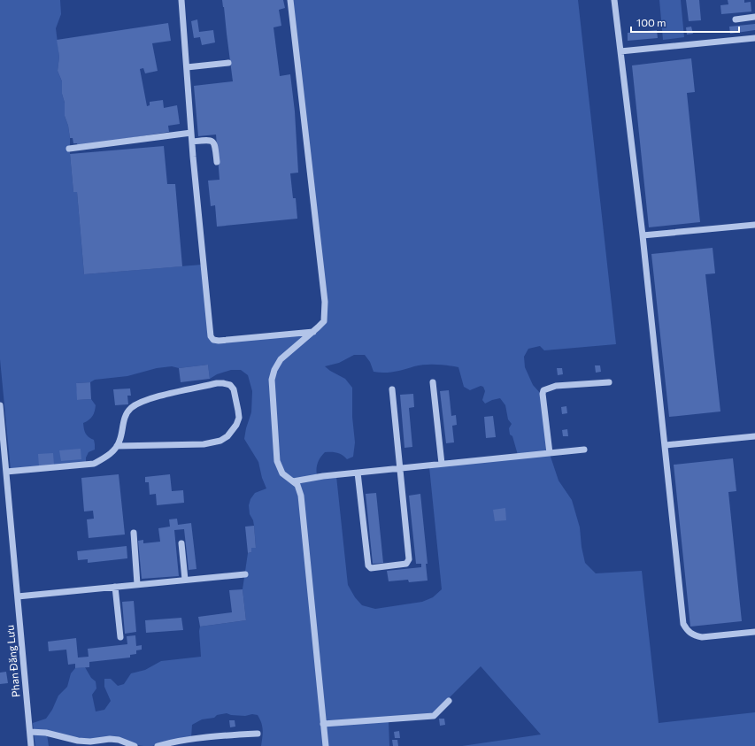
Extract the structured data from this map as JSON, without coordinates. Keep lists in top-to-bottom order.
{
  "streets": {
    "street": ["Phan Đăng Lưu"]
  },
  "scale_bar": "100 m"
}
